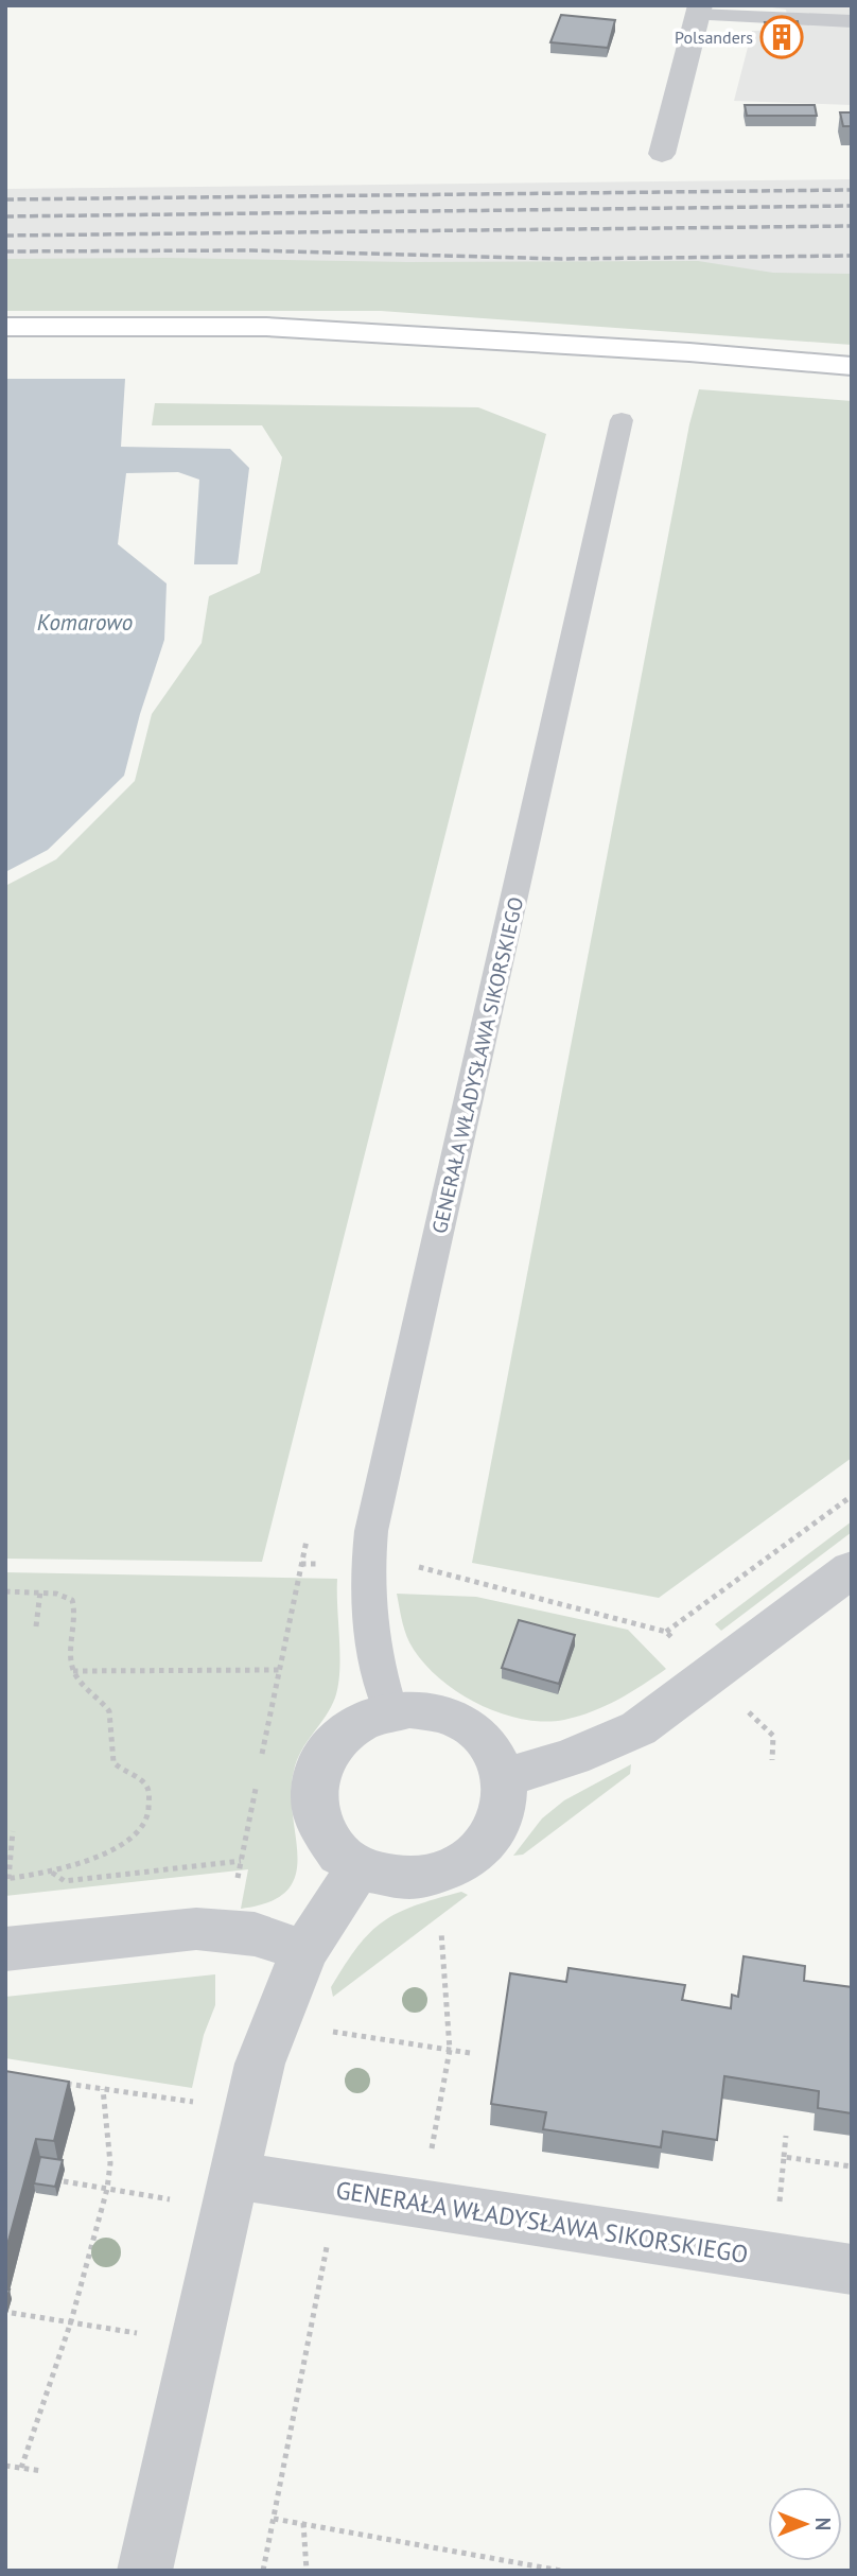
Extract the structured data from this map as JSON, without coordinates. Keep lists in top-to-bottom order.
{
  "streets": {
    "street": ["GENERAŁA WŁADYSŁAWA SIKORSKIEGO"]
  },
  "water": ["Komarowo"],
  "places": {
    "building": ["Polsanders"]
  },
  "north": "right"
}
